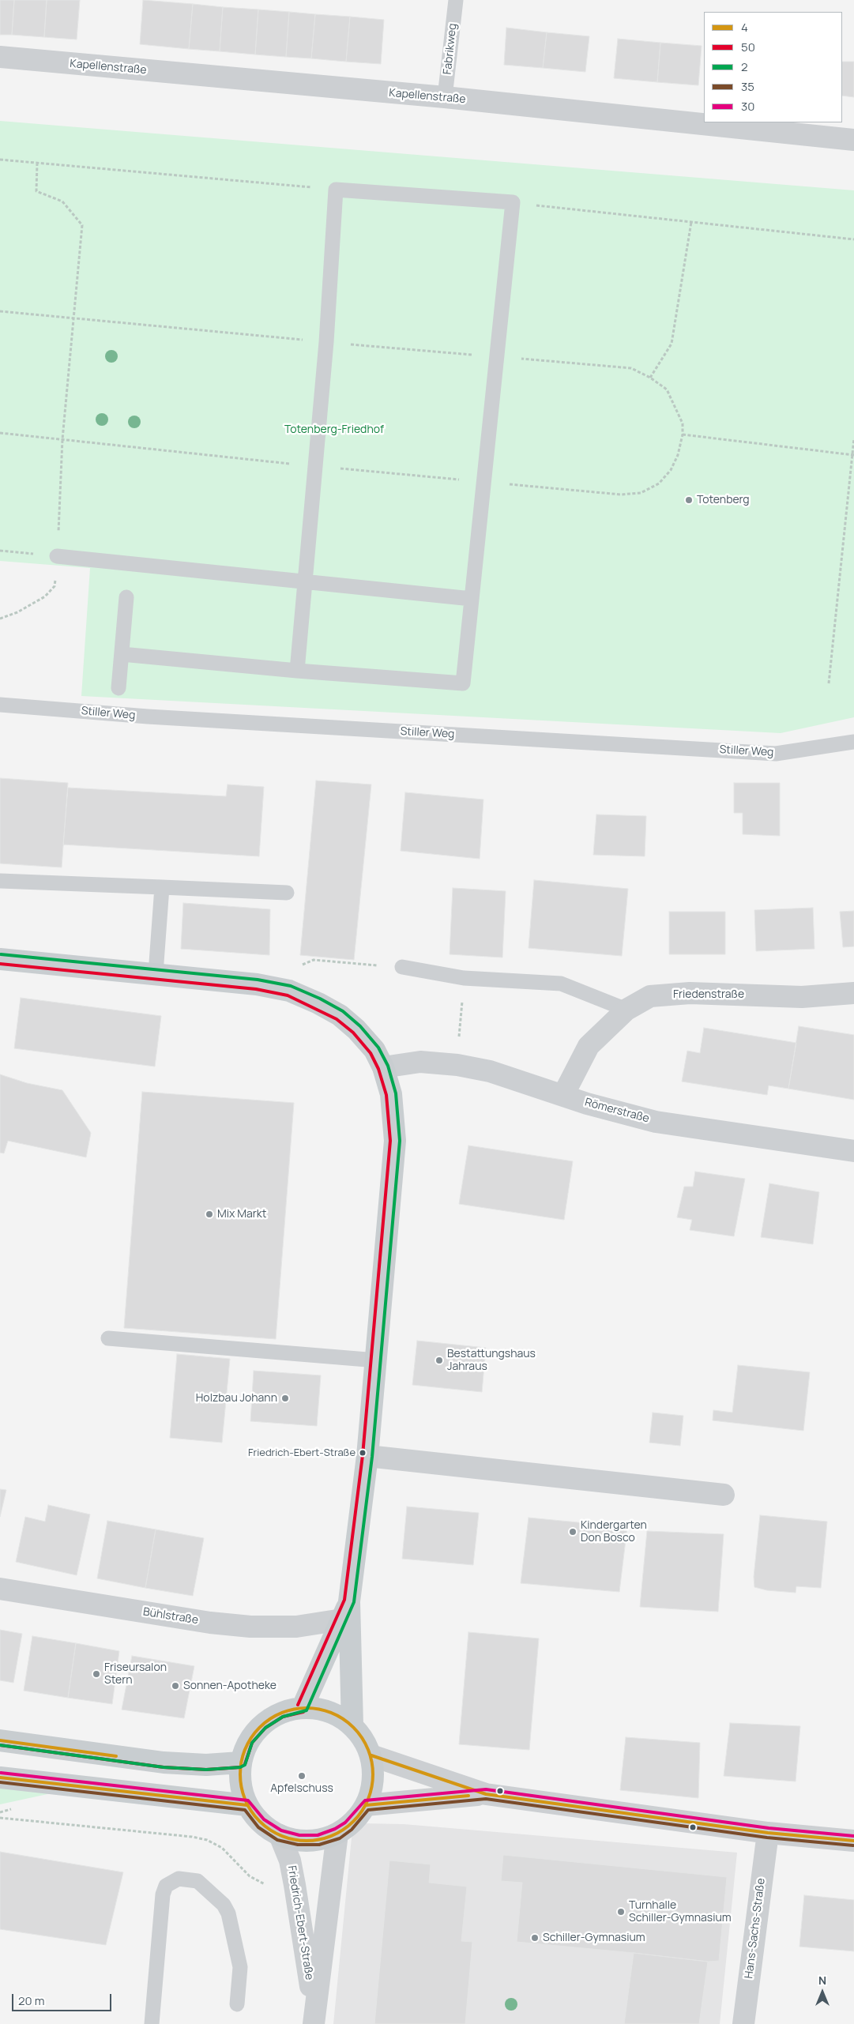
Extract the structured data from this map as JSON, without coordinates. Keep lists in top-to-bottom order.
{
  "streets": {
    "street": [
      "Kapellenstraße",
      "Friedenstraße",
      "Römerstraße",
      "Bühlstraße",
      "Friedrich-Ebert-Straße",
      "Hans-Sachs-Straße"
    ],
    "lane": ["Fabrikweg", "Stiller Weg"]
  },
  "crossings": [
    ["Fabrikweg", "Kapellenstraße"],
    ["Friedenstraße", "Römerstraße"]
  ],
  "parks": ["Totenberg-Friedhof"],
  "places": [
    "Totenberg",
    "Mix Markt",
    "Bestattungshaus Jahraus",
    "Holzbau Johann",
    "Friedrich-Ebert-Straße",
    "Kindergarten Don Bosco",
    "Friseursalon Stern",
    "Sonnen-Apotheke",
    "Apfelschuss",
    "Turnhalle Schiller-Gymnasium",
    "Schiller-Gymnasium"
  ],
  "lines": [
    "transit line 2",
    "transit line 50",
    "transit line 4",
    "transit line 30",
    "transit line 35"
  ],
  "legend": [
    "4",
    "50",
    "2",
    "35",
    "30"
  ],
  "scale_bar": "20 m",
  "north": "top"
}
